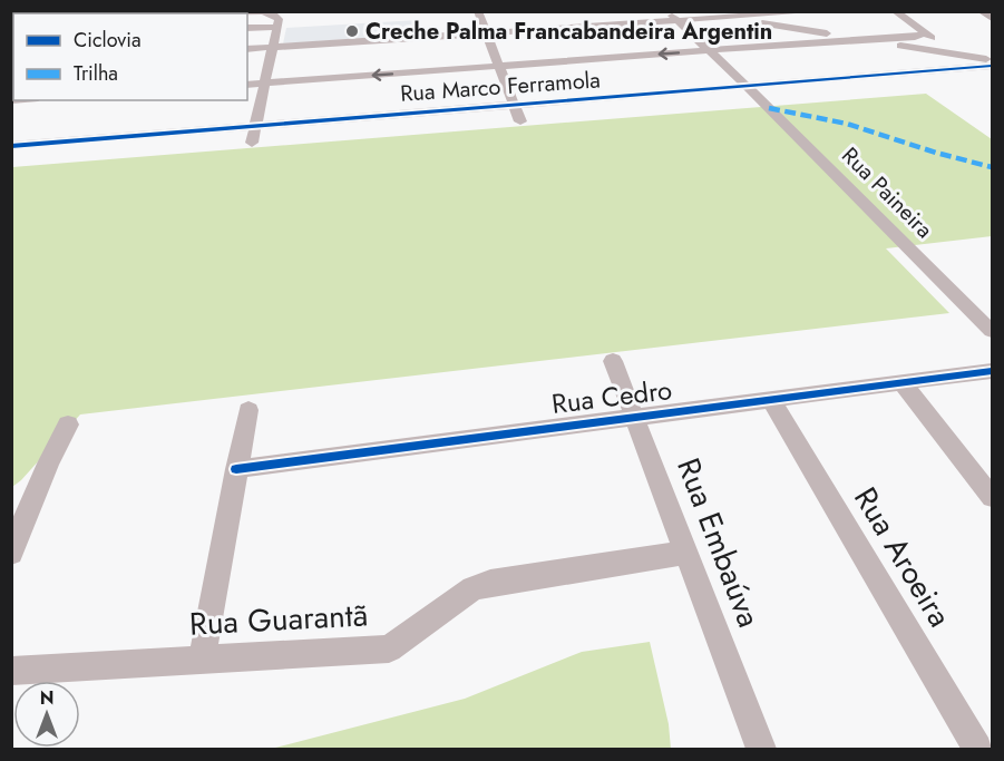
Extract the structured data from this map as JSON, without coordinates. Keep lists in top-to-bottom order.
{
  "streets": {
    "street": [
      "Rua Marco Ferramola",
      "Rua Paineira",
      "Rua Cedro",
      "Rua Embaúva",
      "Rua Aroeira",
      "Rua Guarantã"
    ]
  },
  "crossings": [
    ["Rua Marco Ferramola", "Rua Paineira"],
    ["Rua Cedro", "Rua Embaúva"],
    ["Rua Cedro", "Rua Aroeira"],
    ["Rua Embaúva", "Rua Guarantã"]
  ],
  "places": ["Creche Palma Francabandeira Argentin"],
  "legend": ["Ciclovia", "Trilha"],
  "north": "top"
}
